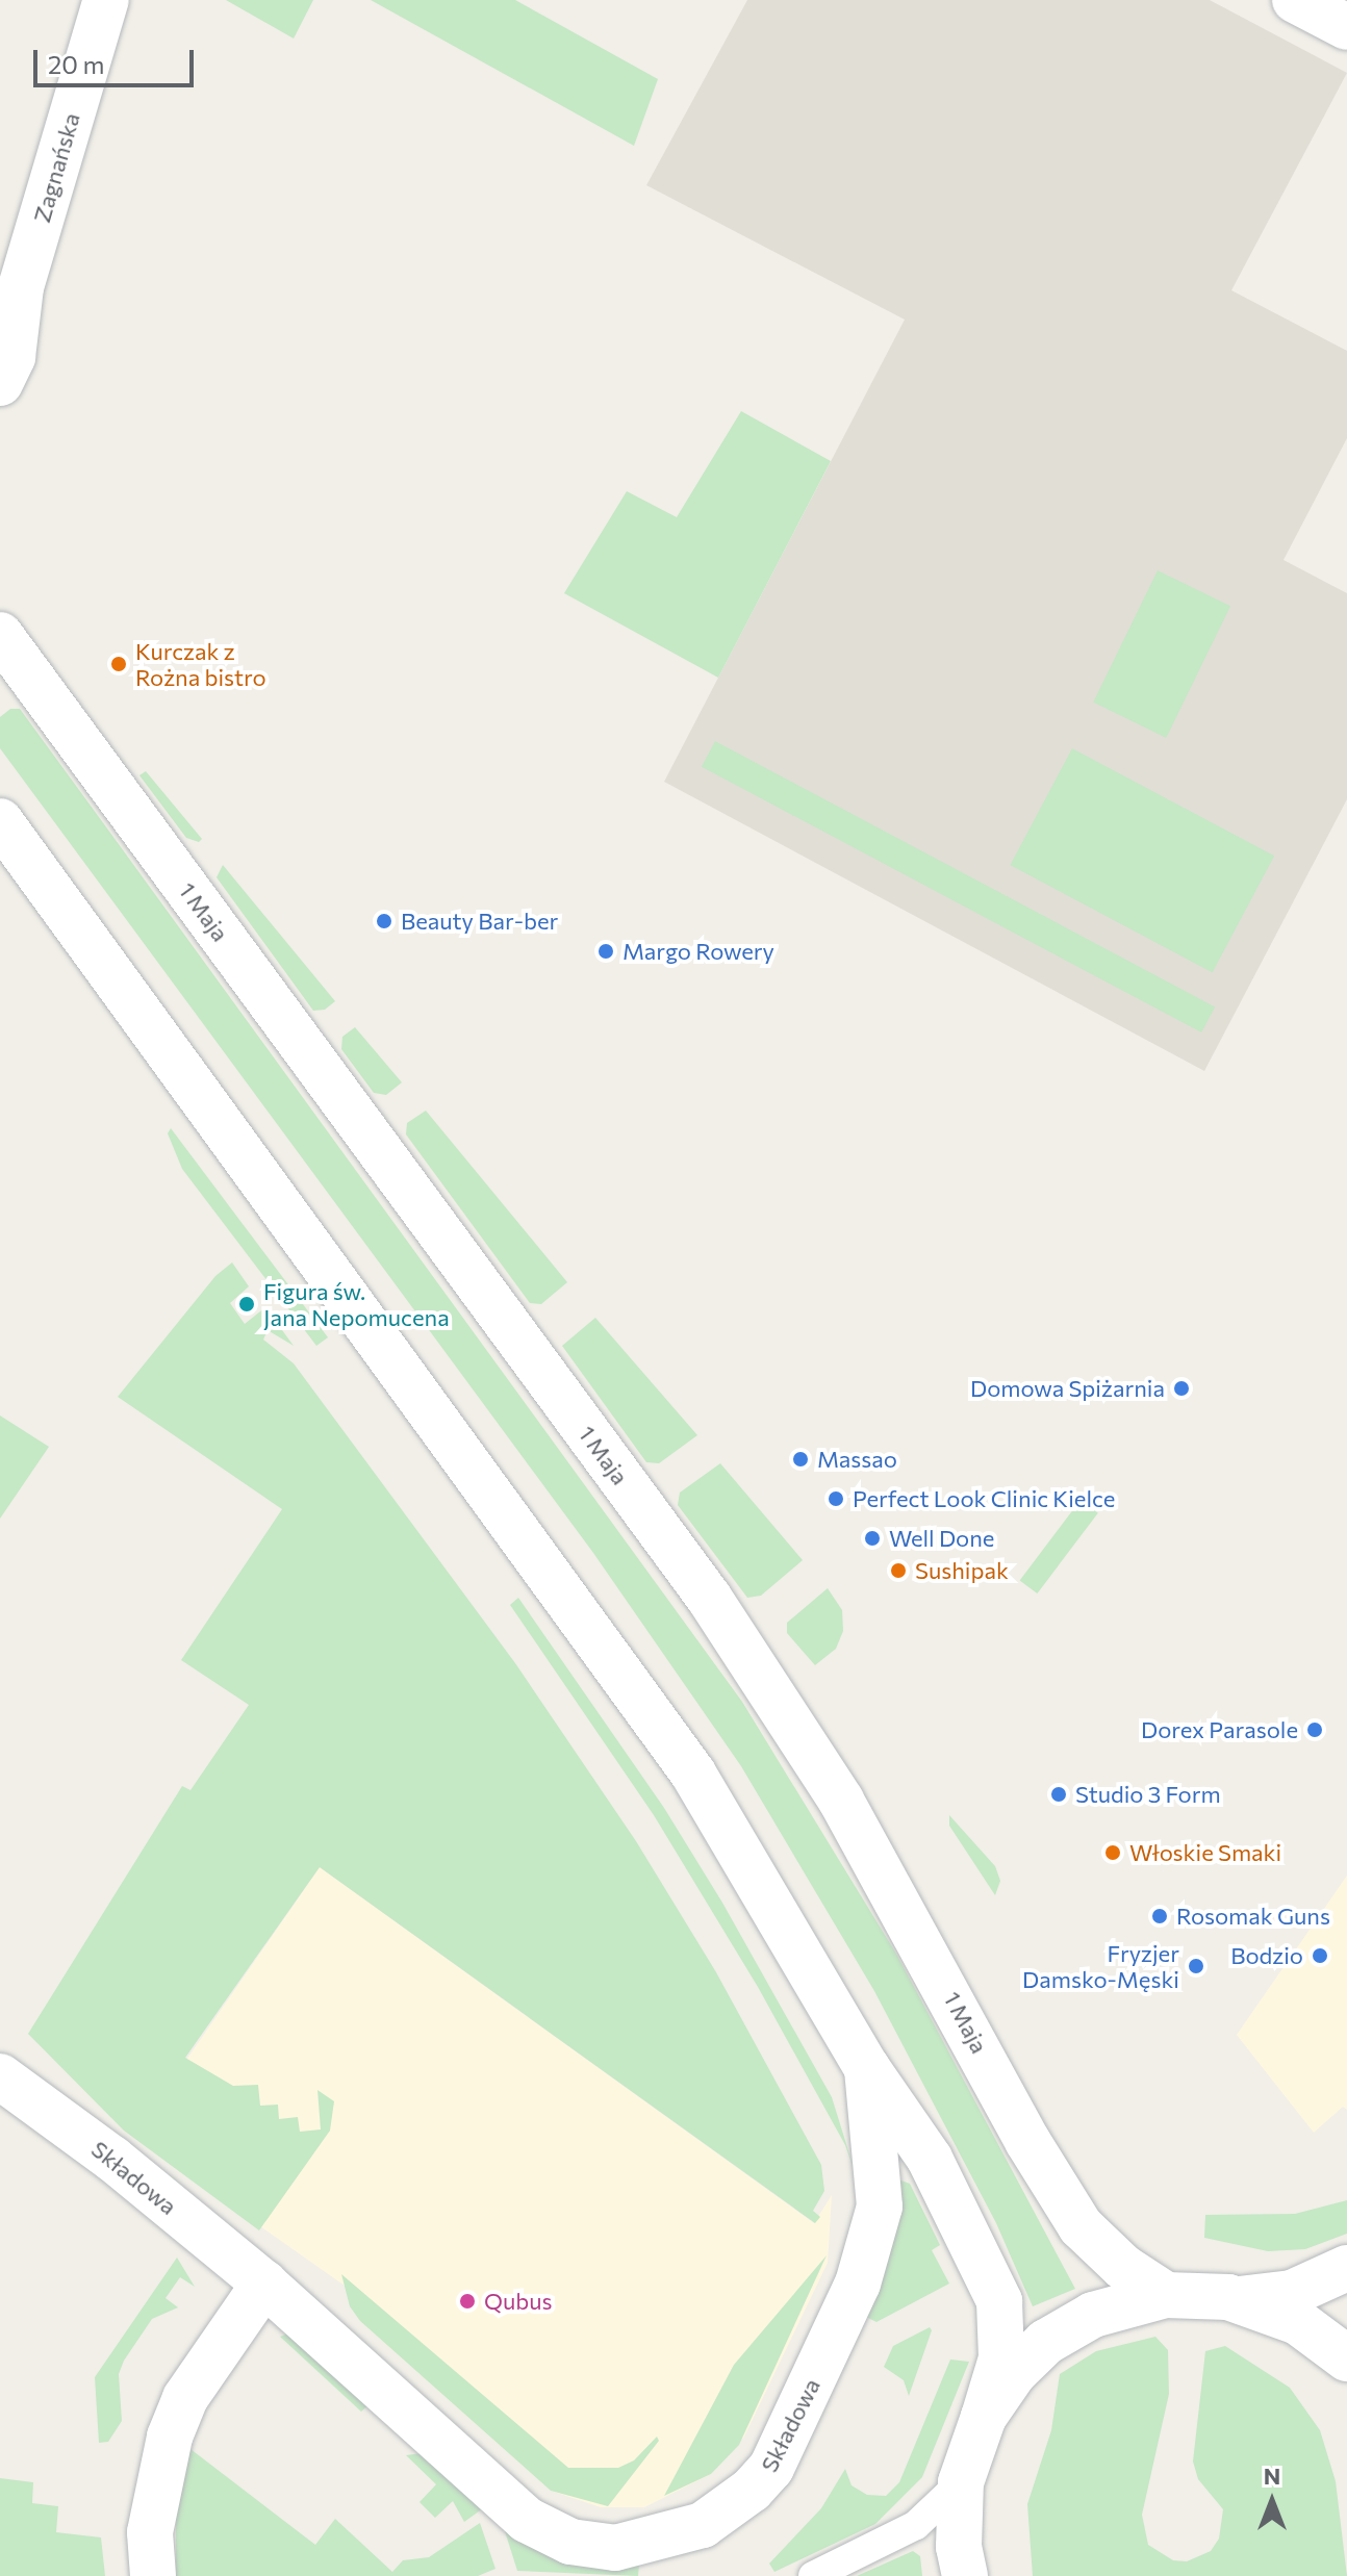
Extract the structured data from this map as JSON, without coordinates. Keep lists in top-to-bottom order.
{
  "streets": {
    "main road": ["Zagnańska", "1 Maja", "Składowa"]
  },
  "places": [
    "Kurczak z Rożna bistro",
    "Beauty Bar-ber",
    "Margo Rowery",
    "Figura św. Jana Nepomucena",
    "Domowa Spiżarnia",
    "Massao",
    "Perfect Look Clinic Kielce",
    "Well Done",
    "Sushipak",
    "Dorex Parasole",
    "Studio 3 Form",
    "Włoskie Smaki",
    "Rosomak Guns",
    "Bodzio",
    "Fryzjer Damsko-Męski",
    "Qubus"
  ],
  "scale_bar": "20 m",
  "north": "top"
}
